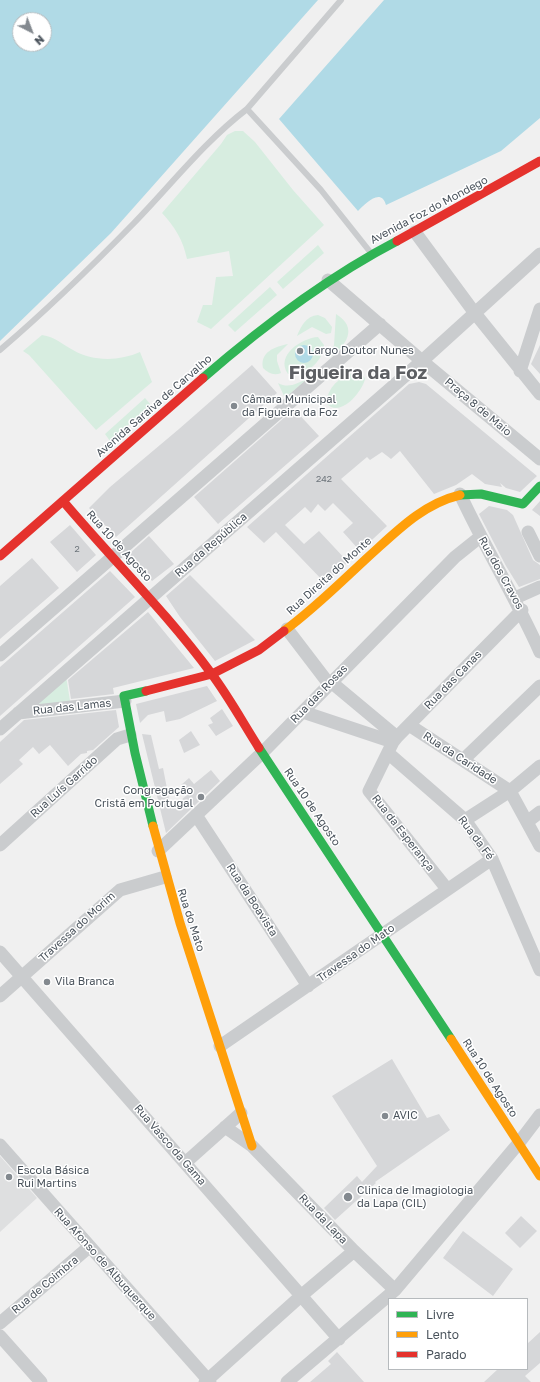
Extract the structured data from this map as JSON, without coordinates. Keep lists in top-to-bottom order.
{
  "streets": {
    "street": [
      "Avenida Foz do Mondego",
      "Avenida Saraiva de Carvalho",
      "Praça 8 de Maio",
      "Rua da República",
      "Rua 10 de Agosto",
      "Rua dos Cravos",
      "Rua Direita do Monte",
      "Rua das Canas",
      "Rua das Rosas",
      "Rua das Lamas",
      "Rua da Caridade",
      "Rua Luís Garrido",
      "Rua da Esperança",
      "Rua da Fé",
      "Rua da Boavista",
      "Rua do Mato",
      "Travessa do Morim",
      "Travessa do Mato",
      "Rua Vasco da Gama",
      "Rua da Lapa",
      "Rua Afonso de Albuquerque",
      "Rua de Coimbra"
    ]
  },
  "crossings": [
    ["Avenida Foz do Mondego", "Avenida Saraiva de Carvalho"],
    ["Avenida Foz do Mondego", "Praça 8 de Maio"],
    ["Avenida Saraiva de Carvalho", "Praça 8 de Maio"],
    ["Avenida Saraiva de Carvalho", "Rua 10 de Agosto"],
    ["Praça 8 de Maio", "Rua da República"],
    ["Rua da República", "Rua 10 de Agosto"],
    ["Rua da República", "Rua das Lamas"],
    ["Rua 10 de Agosto", "Rua Direita do Monte"],
    ["Rua 10 de Agosto", "Rua das Rosas"],
    ["Rua 10 de Agosto", "Rua das Lamas"],
    ["Rua 10 de Agosto", "Travessa do Mato"],
    ["Rua dos Cravos", "Rua Direita do Monte"],
    ["Rua dos Cravos", "Rua das Canas"],
    ["Rua dos Cravos", "Rua das Rosas"],
    ["Rua Direita do Monte", "Rua das Lamas"],
    ["Rua Direita do Monte", "Rua da Fé"],
    ["Rua das Canas", "Rua da Caridade"],
    ["Rua das Canas", "Rua da Esperança"],
    ["Rua das Canas", "Rua da Fé"],
    ["Rua das Rosas", "Rua da Fé"],
    ["Rua das Rosas", "Rua da Boavista"],
    ["Rua das Rosas", "Rua do Mato"],
    ["Rua das Lamas", "Rua do Mato"],
    ["Rua Luís Garrido", "Rua do Mato"],
    ["Rua da Esperança", "Rua da Fé"],
    ["Rua da Esperança", "Travessa do Mato"],
    ["Rua da Fé", "Travessa do Mato"],
    ["Rua da Boavista", "Travessa do Mato"],
    ["Rua do Mato", "Travessa do Morim"],
    ["Rua do Mato", "Travessa do Mato"],
    ["Rua do Mato", "Rua da Lapa"],
    ["Travessa do Morim", "Rua Vasco da Gama"],
    ["Rua Afonso de Albuquerque", "Rua de Coimbra"]
  ],
  "districts": ["Figueira da Foz"],
  "places": [
    "Largo Doutor Nunes",
    "Câmara Municipal da Figueira da Foz",
    "Congregação Cristã em Portugal",
    "Vila Branca",
    "AVIC",
    "Escola Básica Rui Martins",
    "Clinica de Imagiologia da Lapa (CIL)"
  ],
  "house_numbers": ["242", "2"],
  "legend": ["Livre", "Lento", "Parado"],
  "north": "bottom right"
}
